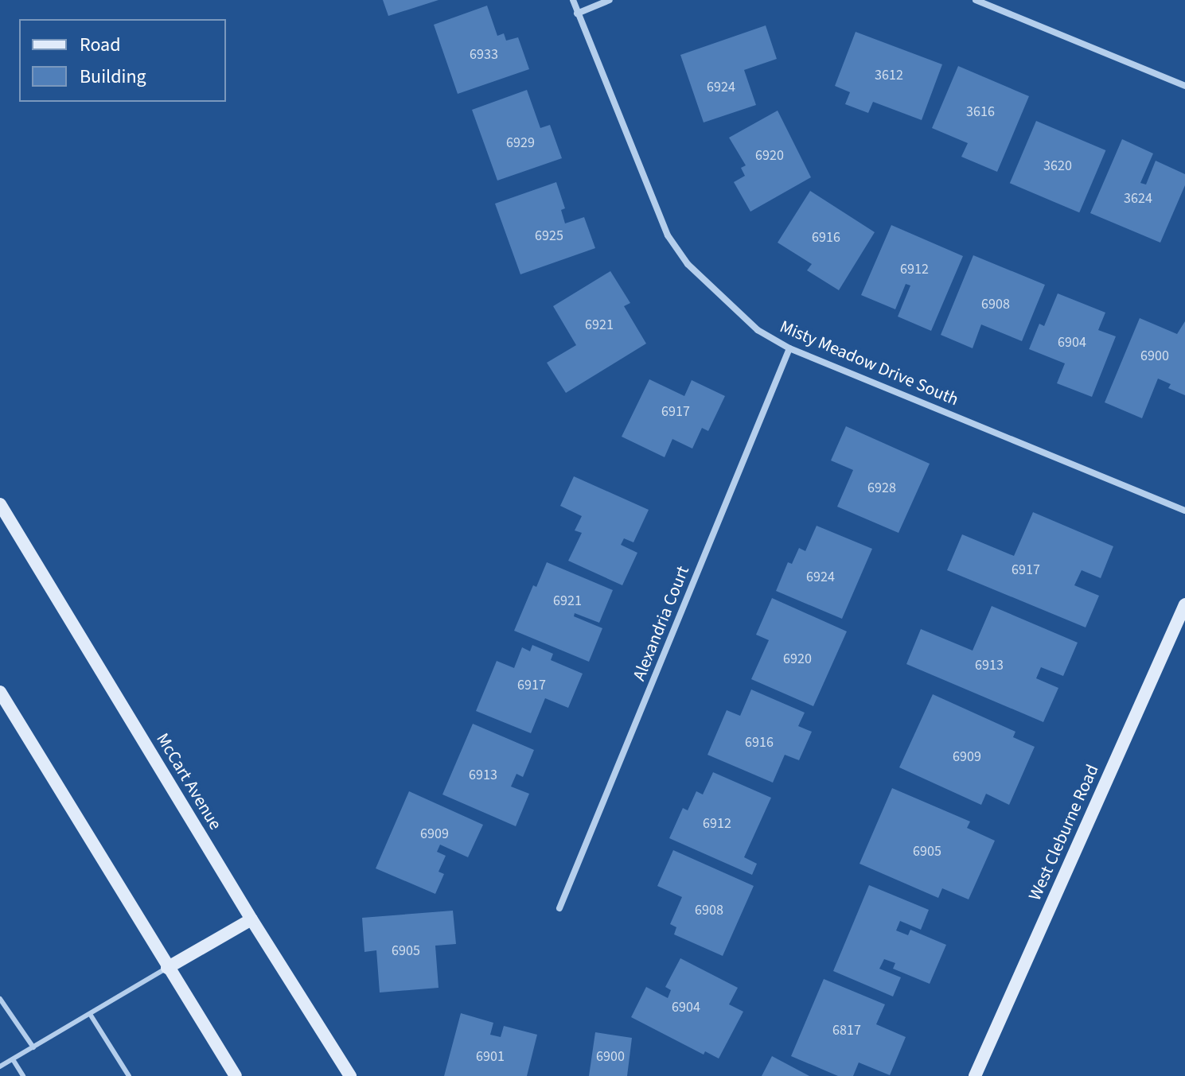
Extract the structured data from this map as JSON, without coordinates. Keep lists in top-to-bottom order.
{
  "streets": {
    "main road": ["McCart Avenue", "West Cleburne Road"],
    "street": ["Misty Meadow Drive South", "Alexandria Court"]
  },
  "crossings": [
    ["Misty Meadow Drive South", "Alexandria Court"]
  ],
  "house_numbers": [
    "6933",
    "3612",
    "6924",
    "3616",
    "6929",
    "6920",
    "3620",
    "3624",
    "6925",
    "6916",
    "6912",
    "6908",
    "6921",
    "6904",
    "6900",
    "6917",
    "6928",
    "6917",
    "6924",
    "6921",
    "6920",
    "6913",
    "6917",
    "6916",
    "6909",
    "6913",
    "6912",
    "6909",
    "6905",
    "6908",
    "6905",
    "6904",
    "6817",
    "6901",
    "6900"
  ],
  "legend": ["Road", "Building"]
}
